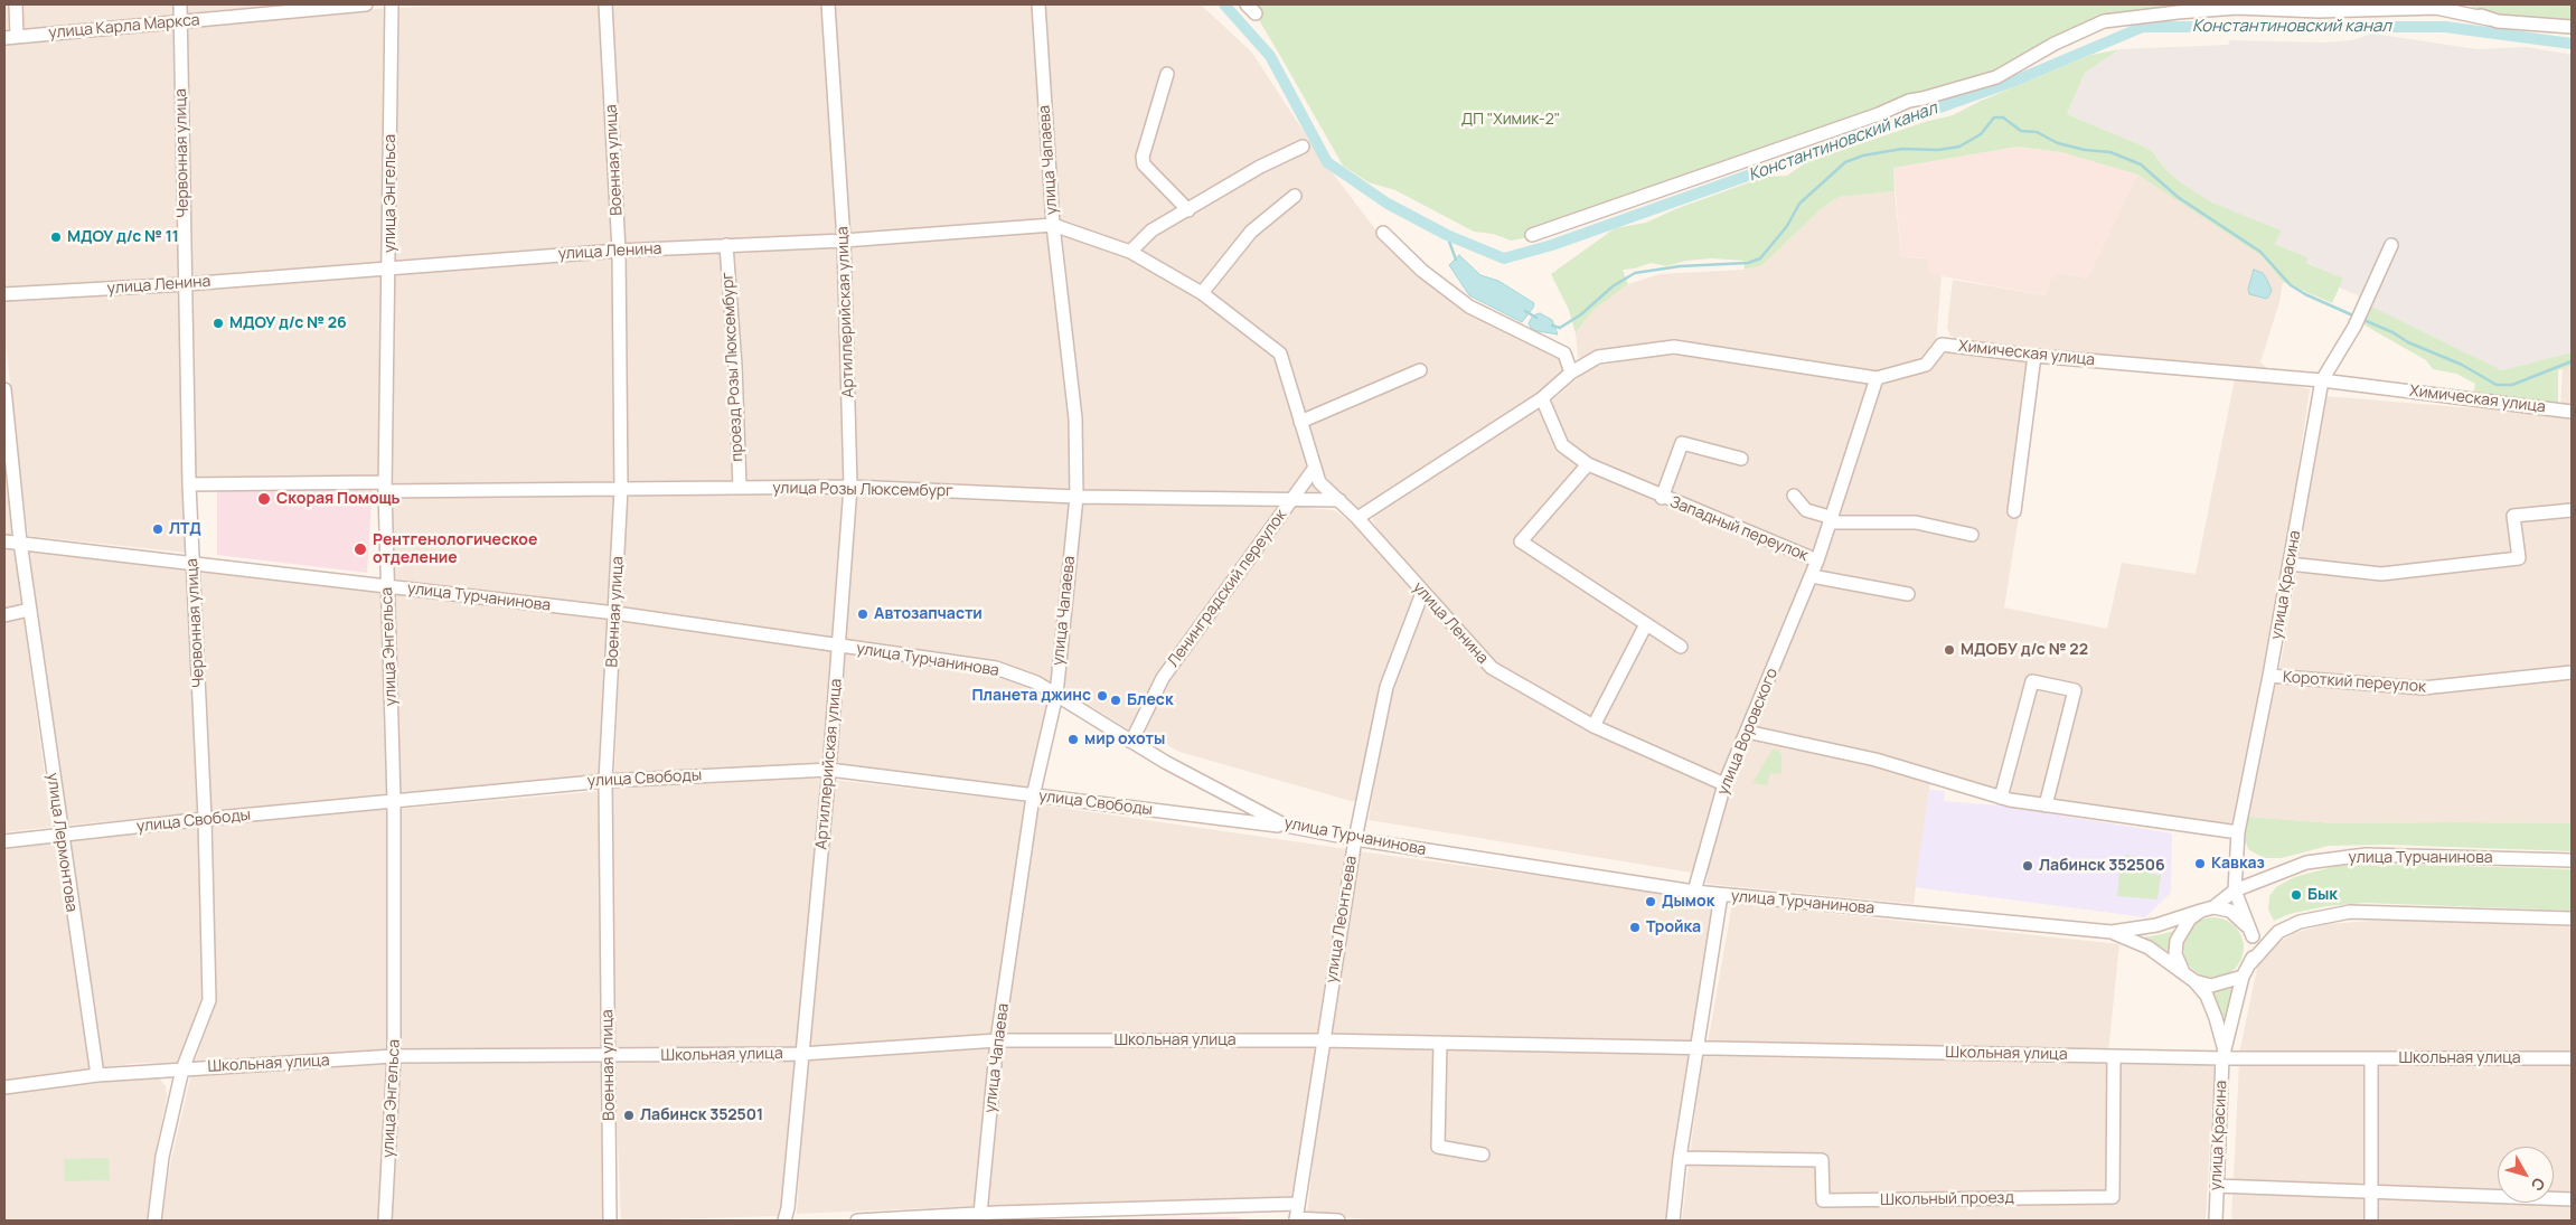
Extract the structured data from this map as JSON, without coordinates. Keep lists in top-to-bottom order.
{
  "streets": {
    "street": [
      "улица Карла Маркса",
      "Червонная улица",
      "Военная улица",
      "улица Чапаева",
      "улица Энгельса",
      "улица Ленина",
      "Артиллерийская улица",
      "Химическая улица",
      "проезд Розы Люксембург",
      "улица Розы Люксембург",
      "Западный переулок",
      "улица Красина",
      "Ленинградский переулок",
      "улица Турчанинова",
      "Короткий переулок",
      "улица Воровского",
      "улица Свободы",
      "улица Лермонтова",
      "улица Леонтьева",
      "Школьная улица",
      "Школьный проезд"
    ]
  },
  "crossings": [
    ["улица Карла Маркса", "Червонная улица"],
    ["Червонная улица", "улица Ленина"],
    ["Червонная улица", "улица Розы Люксембург"],
    ["Червонная улица", "улица Турчанинова"],
    ["Червонная улица", "улица Свободы"],
    ["Червонная улица", "Школьная улица"],
    ["Военная улица", "улица Ленина"],
    ["Военная улица", "улица Розы Люксембург"],
    ["Военная улица", "улица Турчанинова"],
    ["Военная улица", "улица Свободы"],
    ["Военная улица", "Школьная улица"],
    ["улица Чапаева", "улица Ленина"],
    ["улица Чапаева", "улица Розы Люксембург"],
    ["улица Чапаева", "улица Турчанинова"],
    ["улица Чапаева", "улица Свободы"],
    ["улица Чапаева", "Школьная улица"],
    ["улица Энгельса", "улица Ленина"],
    ["улица Энгельса", "улица Розы Люксембург"],
    ["улица Энгельса", "улица Турчанинова"],
    ["улица Энгельса", "улица Свободы"],
    ["улица Энгельса", "Школьная улица"],
    ["улица Ленина", "Артиллерийская улица"],
    ["улица Ленина", "проезд Розы Люксембург"],
    ["улица Ленина", "улица Розы Люксембург"],
    ["улица Ленина", "Ленинградский переулок"],
    ["улица Ленина", "улица Воровского"],
    ["улица Ленина", "улица Леонтьева"],
    ["Артиллерийская улица", "улица Розы Люксембург"],
    ["Артиллерийская улица", "улица Турчанинова"],
    ["Артиллерийская улица", "улица Свободы"],
    ["Артиллерийская улица", "Школьная улица"],
    ["Химическая улица", "улица Красина"],
    ["Химическая улица", "улица Воровского"],
    ["проезд Розы Люксембург", "улица Розы Люксембург"],
    ["улица Розы Люксембург", "Ленинградский переулок"],
    ["Западный переулок", "улица Воровского"],
    ["улица Красина", "улица Турчанинова"],
    ["улица Красина", "Короткий переулок"],
    ["улица Красина", "Школьная улица"],
    ["Ленинградский переулок", "улица Турчанинова"],
    ["улица Турчанинова", "улица Воровского"],
    ["улица Турчанинова", "улица Свободы"],
    ["улица Турчанинова", "улица Лермонтова"],
    ["улица Турчанинова", "улица Леонтьева"],
    ["улица Свободы", "улица Лермонтова"],
    ["улица Лермонтова", "Школьная улица"],
    ["улица Леонтьева", "Школьная улица"],
    ["Школьная улица", "Школьный проезд"]
  ],
  "water": ["Константиновский канал"],
  "parks": ["ДП \"Химик-2\""],
  "places": [
    "МДОУ д/с № 11",
    "МДОУ д/с № 26",
    "Скорая Помощь",
    "ЛТД",
    "Рентгенологическое отделение",
    "Автозапчасти",
    "МДОБУ д/с № 22",
    "Планета джинс",
    "Блеск",
    "мир охоты",
    "Кавказ",
    "Лабинск 352506",
    "Бык",
    "Дымок",
    "Тройка",
    "Лабинск 352501"
  ],
  "north": "bottom right"
}
